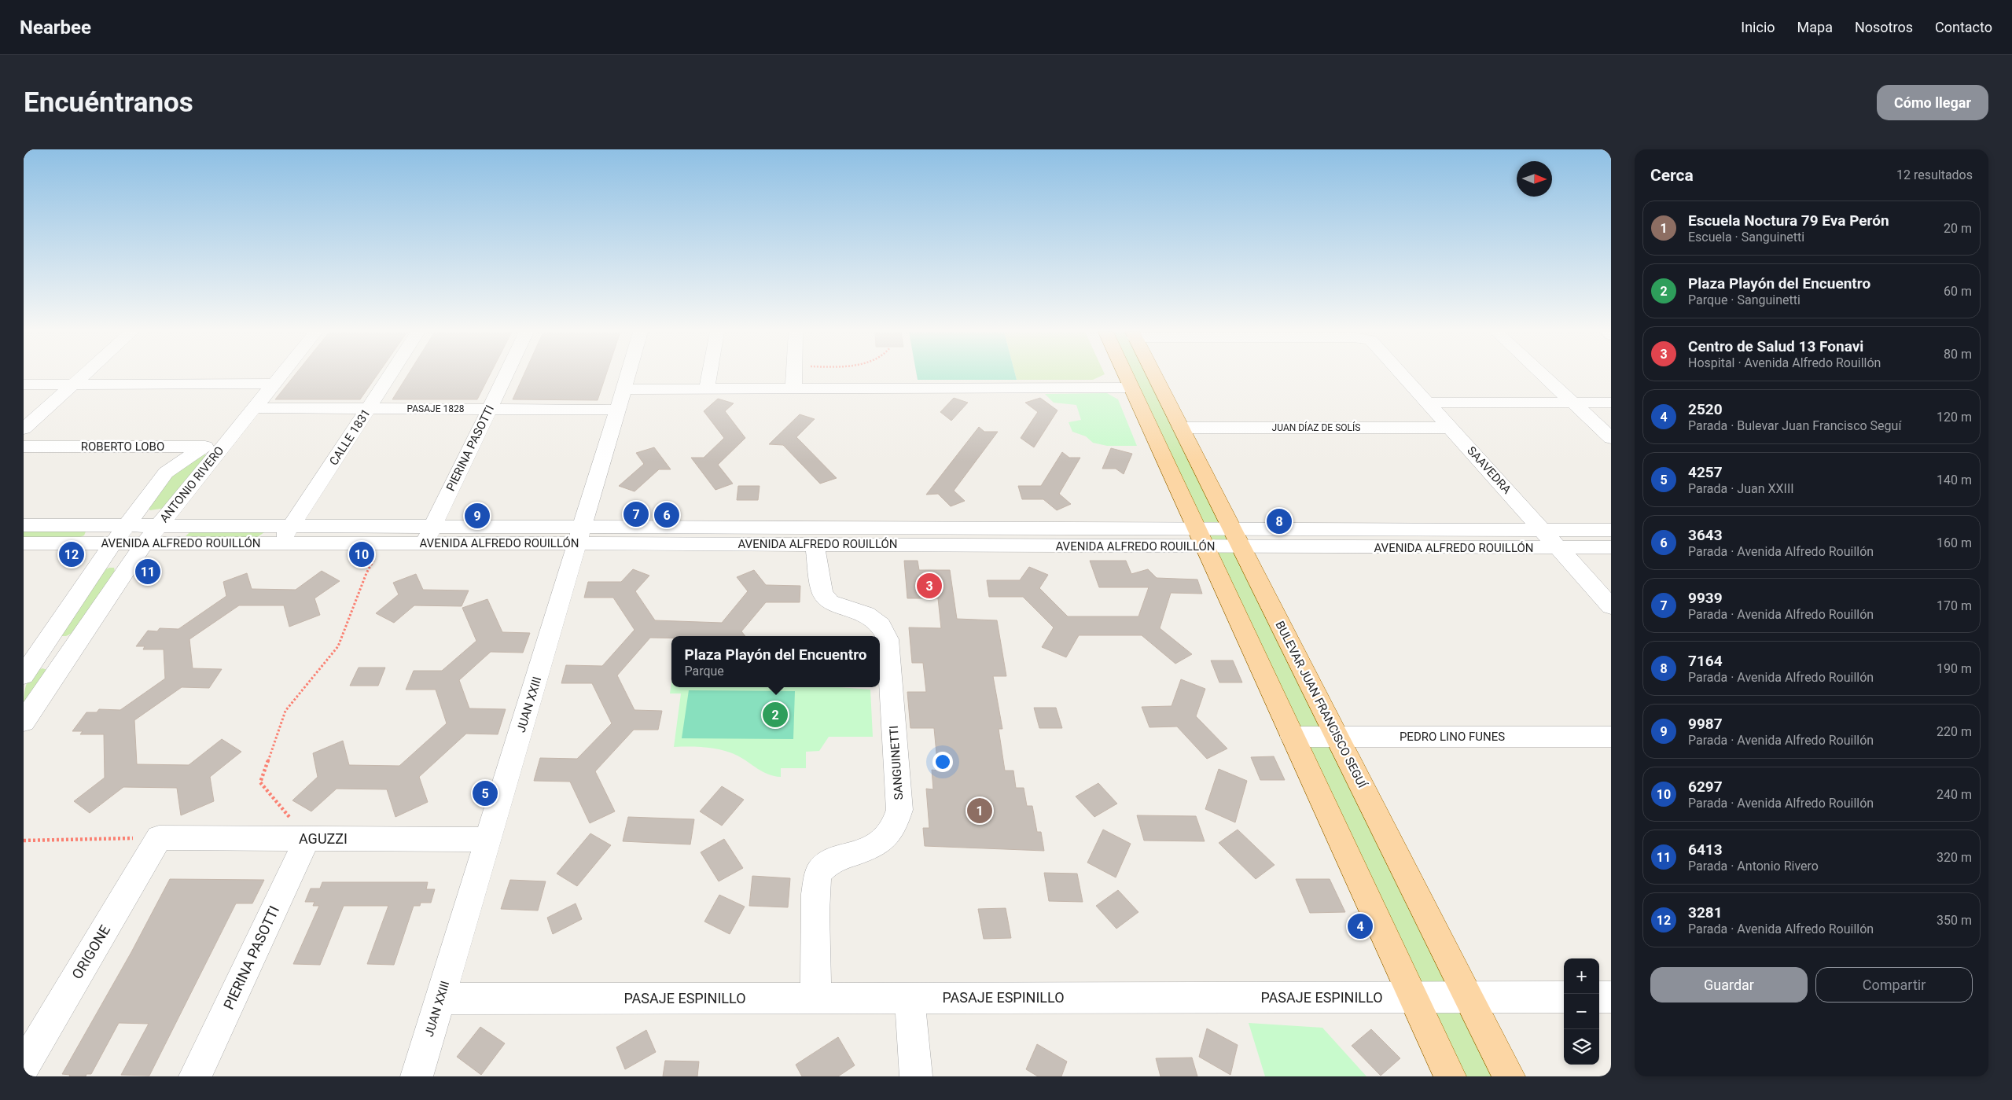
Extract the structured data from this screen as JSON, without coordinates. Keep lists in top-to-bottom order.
{
  "streets": {
    "main road": ["BULEVAR JUAN FRANCISCO SEGUÍ"],
    "street": [
      "PASAJE 1828",
      "JUAN DÍAZ DE SOLÍS",
      "CALLE 1831",
      "ROBERTO LOBO",
      "PIERINA PASOTTI",
      "SAAVEDRA",
      "ANTONIO RIVERO",
      "AVENIDA ALFREDO ROUILLÓN",
      "JUAN XXIII",
      "PEDRO LINO FUNES",
      "SANGUINETTI",
      "AGUZZI",
      "ORIGONE",
      "PASAJE ESPINILLO"
    ]
  },
  "crossings": [
    ["PASAJE 1828", "CALLE 1831"],
    ["PASAJE 1828", "PIERINA PASOTTI"],
    ["PASAJE 1828", "ANTONIO RIVERO"],
    ["PASAJE 1828", "JUAN XXIII"],
    ["JUAN DÍAZ DE SOLÍS", "SAAVEDRA"],
    ["JUAN DÍAZ DE SOLÍS", "BULEVAR JUAN FRANCISCO SEGUÍ"],
    ["CALLE 1831", "AVENIDA ALFREDO ROUILLÓN"],
    ["ROBERTO LOBO", "ANTONIO RIVERO"],
    ["PIERINA PASOTTI", "AVENIDA ALFREDO ROUILLÓN"],
    ["PIERINA PASOTTI", "AGUZZI"],
    ["SAAVEDRA", "AVENIDA ALFREDO ROUILLÓN"],
    ["ANTONIO RIVERO", "AVENIDA ALFREDO ROUILLÓN"],
    ["AVENIDA ALFREDO ROUILLÓN", "JUAN XXIII"],
    ["AVENIDA ALFREDO ROUILLÓN", "BULEVAR JUAN FRANCISCO SEGUÍ"],
    ["AVENIDA ALFREDO ROUILLÓN", "SANGUINETTI"],
    ["JUAN XXIII", "AGUZZI"],
    ["JUAN XXIII", "PASAJE ESPINILLO"],
    ["BULEVAR JUAN FRANCISCO SEGUÍ", "PEDRO LINO FUNES"],
    ["BULEVAR JUAN FRANCISCO SEGUÍ", "PASAJE ESPINILLO"],
    ["SANGUINETTI", "PASAJE ESPINILLO"],
    ["AGUZZI", "ORIGONE"]
  ],
  "north": "right",
  "page": {
    "header": "Nearbee",
    "nav": [
      "Inicio",
      "Mapa",
      "Nosotros",
      "Contacto"
    ],
    "buttons": [
      "Cómo llegar",
      ["Guardar", "Compartir"]
    ],
    "title": "Encuéntranos",
    "heading": ["Cerca", "12 resultados"],
    "list": [
      {
        "mark": "1",
        "name": "Escuela Noctura 79 Eva Perón",
        "note": "Escuela · Sanguinetti",
        "value": "20 m"
      },
      {
        "mark": "2",
        "name": "Plaza Playón del Encuentro",
        "note": "Parque · Sanguinetti",
        "value": "60 m"
      },
      {
        "mark": "3",
        "name": "Centro de Salud 13 Fonavi",
        "note": "Hospital · Avenida Alfredo Rouillón",
        "value": "80 m"
      },
      {
        "mark": "4",
        "name": "2520",
        "note": "Parada · Bulevar Juan Francisco Seguí",
        "value": "120 m"
      },
      {
        "mark": "5",
        "name": "4257",
        "note": "Parada · Juan XXIII",
        "value": "140 m"
      },
      {
        "mark": "6",
        "name": "3643",
        "note": "Parada · Avenida Alfredo Rouillón",
        "value": "160 m"
      },
      {
        "mark": "7",
        "name": "9939",
        "note": "Parada · Avenida Alfredo Rouillón",
        "value": "170 m"
      },
      {
        "mark": "8",
        "name": "7164",
        "note": "Parada · Avenida Alfredo Rouillón",
        "value": "190 m"
      },
      {
        "mark": "9",
        "name": "9987",
        "note": "Parada · Avenida Alfredo Rouillón",
        "value": "220 m"
      },
      {
        "mark": "10",
        "name": "6297",
        "note": "Parada · Avenida Alfredo Rouillón",
        "value": "240 m"
      },
      {
        "mark": "11",
        "name": "6413",
        "note": "Parada · Antonio Rivero",
        "value": "320 m"
      },
      {
        "mark": "12",
        "name": "3281",
        "note": "Parada · Avenida Alfredo Rouillón",
        "value": "350 m"
      }
    ],
    "pins": [
      "7",
      "6",
      "9",
      "8",
      "10",
      "12",
      "11",
      "3",
      "2",
      "5",
      "1",
      "4"
    ],
    "popup": ["Plaza Playón del Encuentro", "Parque"],
    "map_buttons": ["+", "−"]
  }
}
